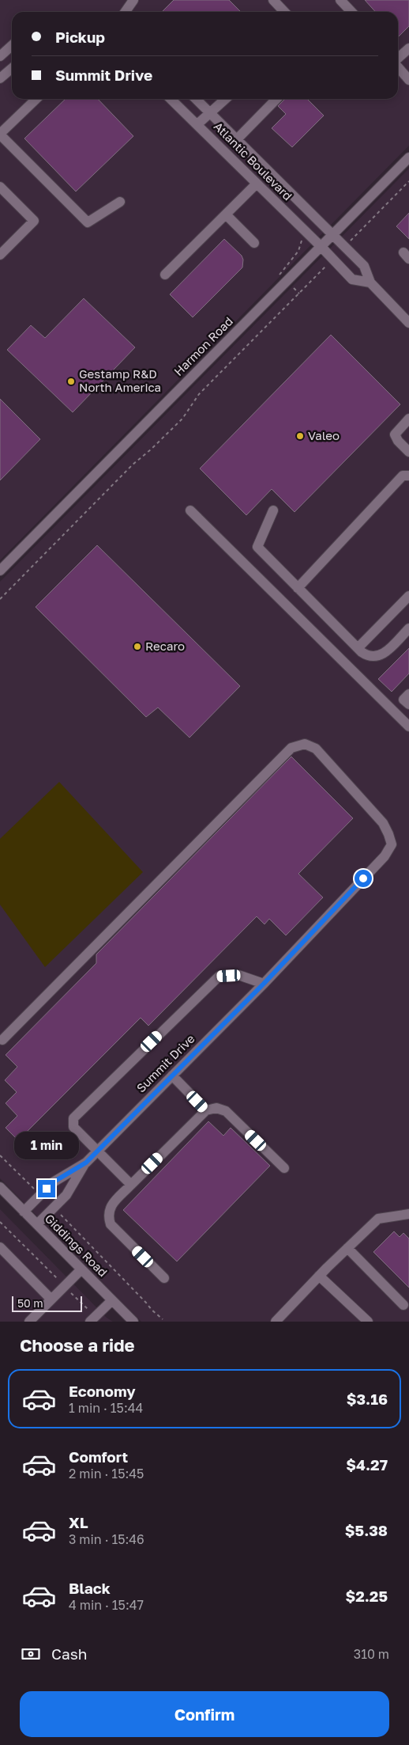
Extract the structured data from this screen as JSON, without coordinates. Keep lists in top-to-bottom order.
{
  "streets": {
    "street": [
      "Atlantic Boulevard",
      "Harmon Road",
      "Summit Drive",
      "Giddings Road"
    ]
  },
  "crossings": [
    ["Atlantic Boulevard", "Harmon Road"],
    ["Summit Drive", "Giddings Road"]
  ],
  "places": ["Gestamp R&D North America", "Valeo", "Recaro"],
  "scale_bar": "50 m",
  "page": {
    "banner": ["Pickup", "Summit Drive"],
    "bubble": "1 min",
    "scale": "50 m",
    "heading": "Choose a ride",
    "list": [
      {
        "name": "Economy",
        "note": "1 min · 15:44",
        "value": "$3.16"
      },
      {
        "name": "Comfort",
        "note": "2 min · 15:45",
        "value": "$4.27"
      },
      {
        "name": "XL",
        "note": "3 min · 15:46",
        "value": "$5.38"
      },
      {
        "name": "Black",
        "note": "4 min · 15:47",
        "value": "$2.25"
      }
    ],
    "pay": ["Cash", "310 m"],
    "buttons": "Confirm"
  }
}
